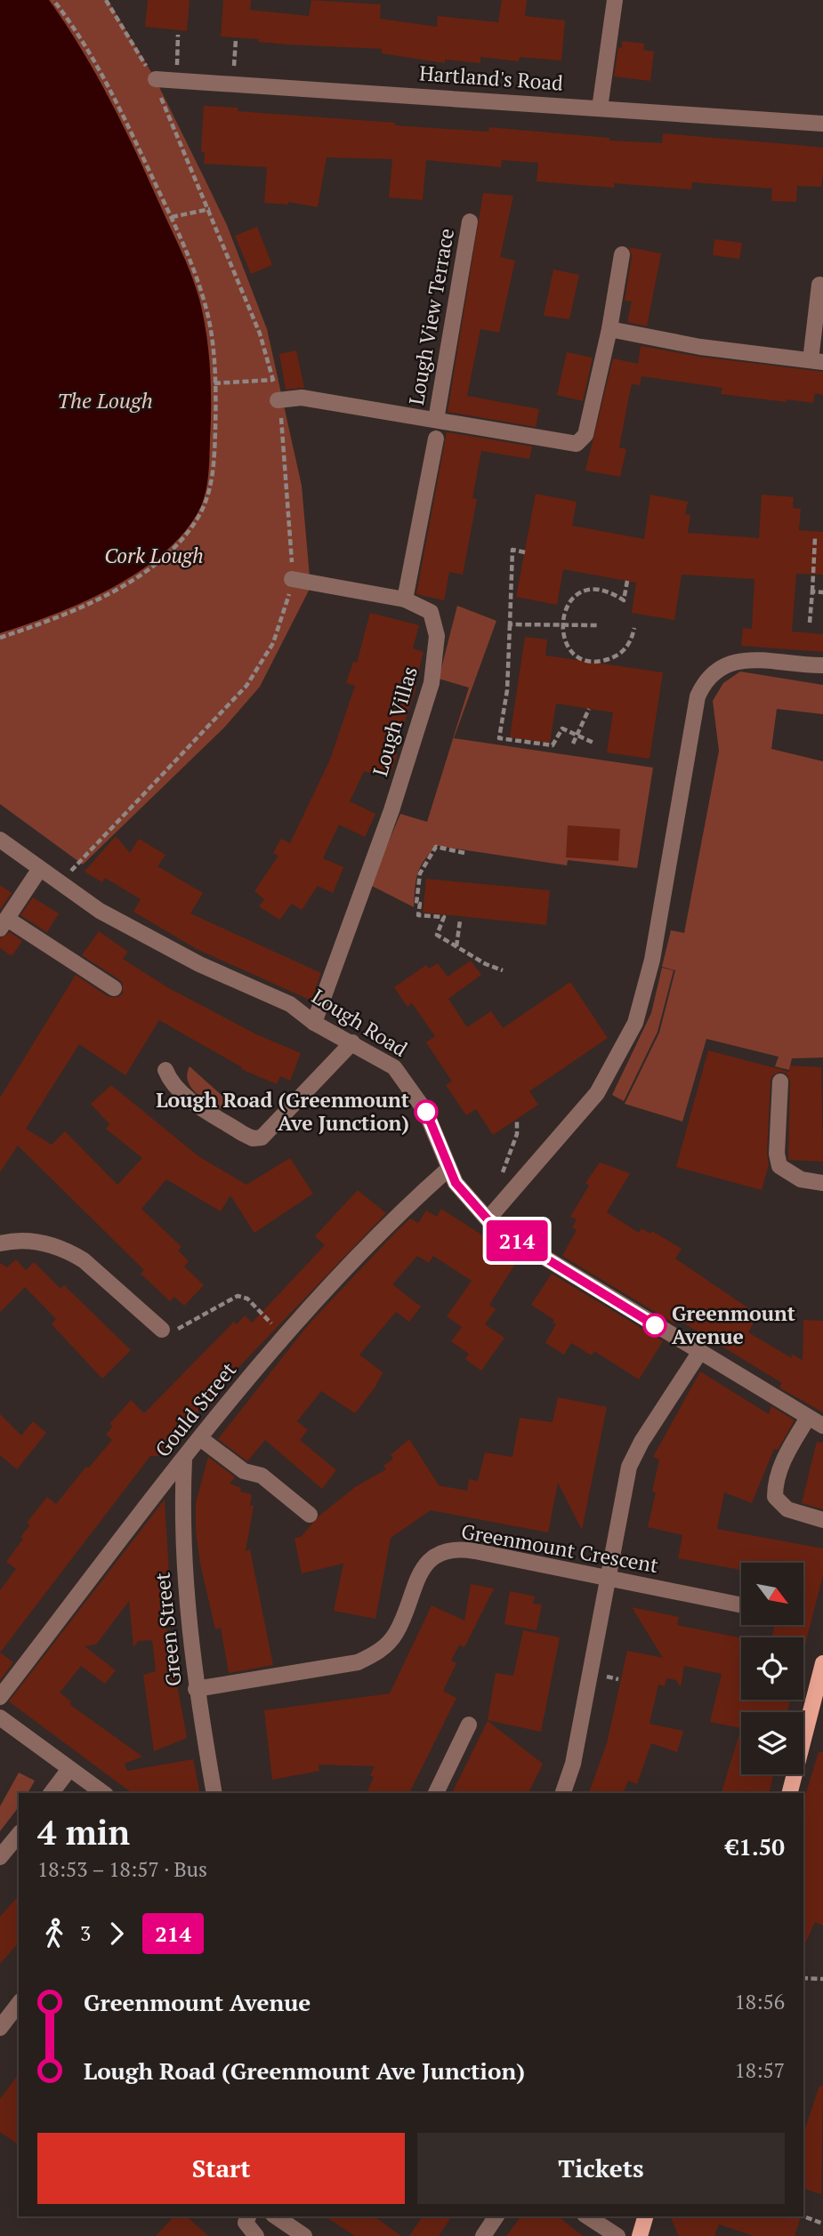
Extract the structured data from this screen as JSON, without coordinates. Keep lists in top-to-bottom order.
{
  "streets": {
    "street": [
      "Hartland's Road",
      "Lough View Terrace",
      "Lough Villas",
      "Lough Road",
      "Gould Street",
      "Greenmount Crescent",
      "Green Street"
    ]
  },
  "crossings": [
    ["Lough Villas", "Lough Road"],
    ["Lough Road", "Gould Street"],
    ["Gould Street", "Green Street"],
    ["Greenmount Crescent", "Green Street"]
  ],
  "water": ["The Lough"],
  "parks": ["Cork Lough"],
  "places": ["Lough Road (Greenmount Ave Junction)", "Greenmount Avenue"],
  "lines": ["bus line 214"],
  "north": "bottom right",
  "page": {
    "on_map": "214",
    "heading": ["4 min", "18:53 – 18:57 · Bus", "€1.50"],
    "legs": ["3", "214"],
    "list": [
      {
        "name": "Greenmount Avenue",
        "value": "18:56"
      },
      {
        "name": "Lough Road (Greenmount Ave Junction)",
        "value": "18:57"
      }
    ],
    "buttons": ["Start", "Tickets"]
  }
}
